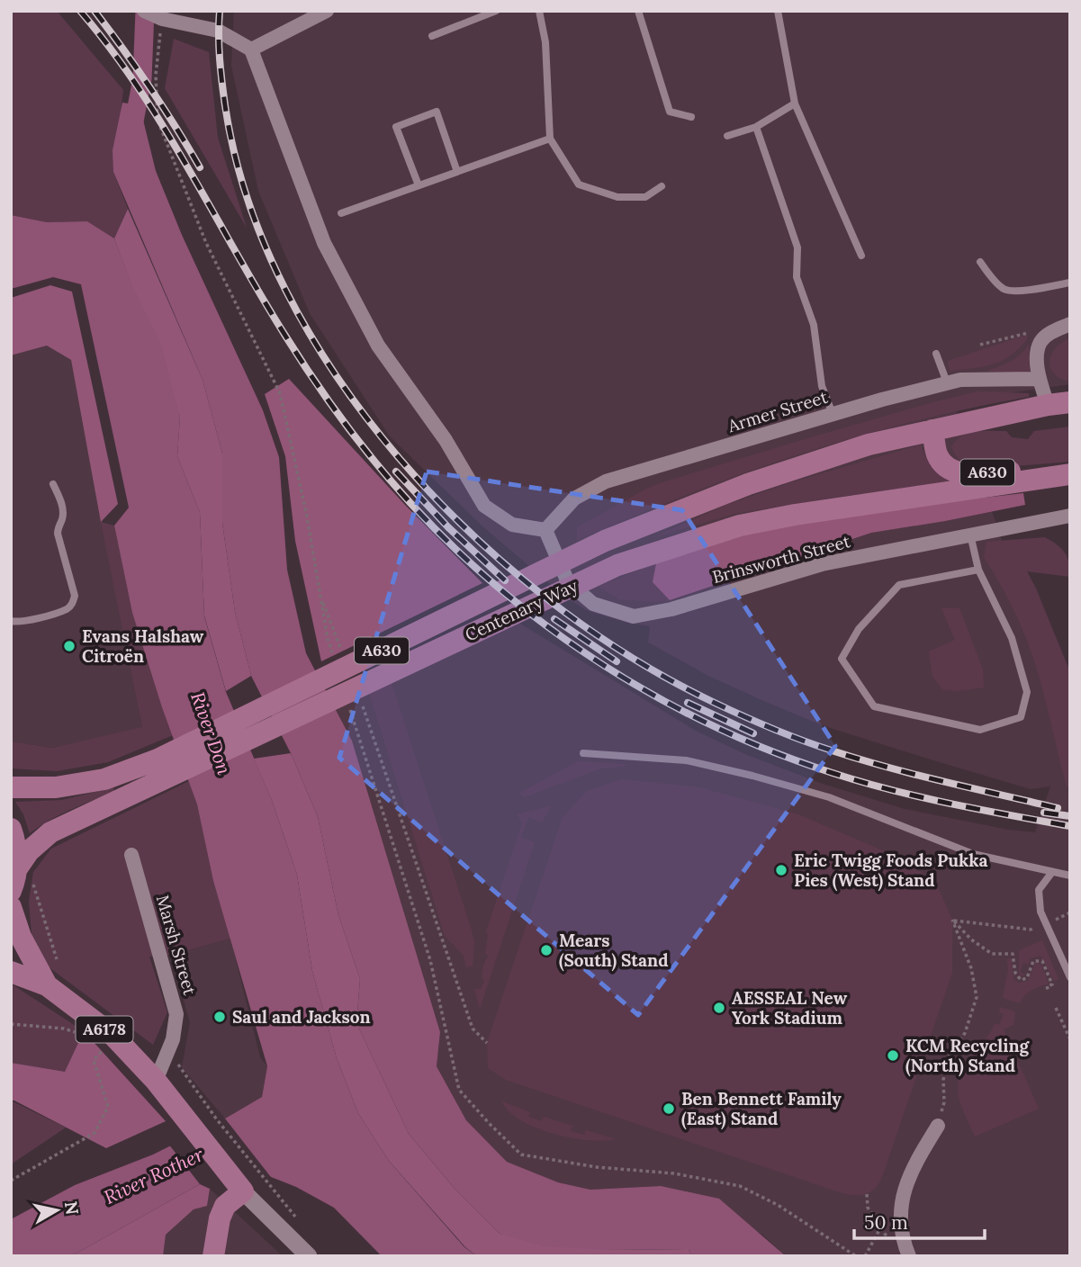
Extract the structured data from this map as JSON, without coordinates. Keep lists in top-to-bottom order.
{
  "streets": {
    "main road": ["A630", "Centenary Way", "A6178"],
    "street": ["Armer Street", "Brinsworth Street", "Marsh Street"]
  },
  "crossings": [
    ["Armer Street", "Brinsworth Street"],
    ["A630", "Centenary Way"],
    ["Marsh Street", "A6178"]
  ],
  "water": ["River Don", "River Rother"],
  "places": [
    "Evans Halshaw Citroën",
    "Eric Twigg Foods Pukka Pies (West) Stand",
    "Mears (South) Stand",
    "AESSEAL New York Stadium",
    "Saul and Jackson",
    "KCM Recycling (North) Stand",
    "Ben Bennett Family (East) Stand"
  ],
  "scale_bar": "50 m",
  "north": "right"
}
